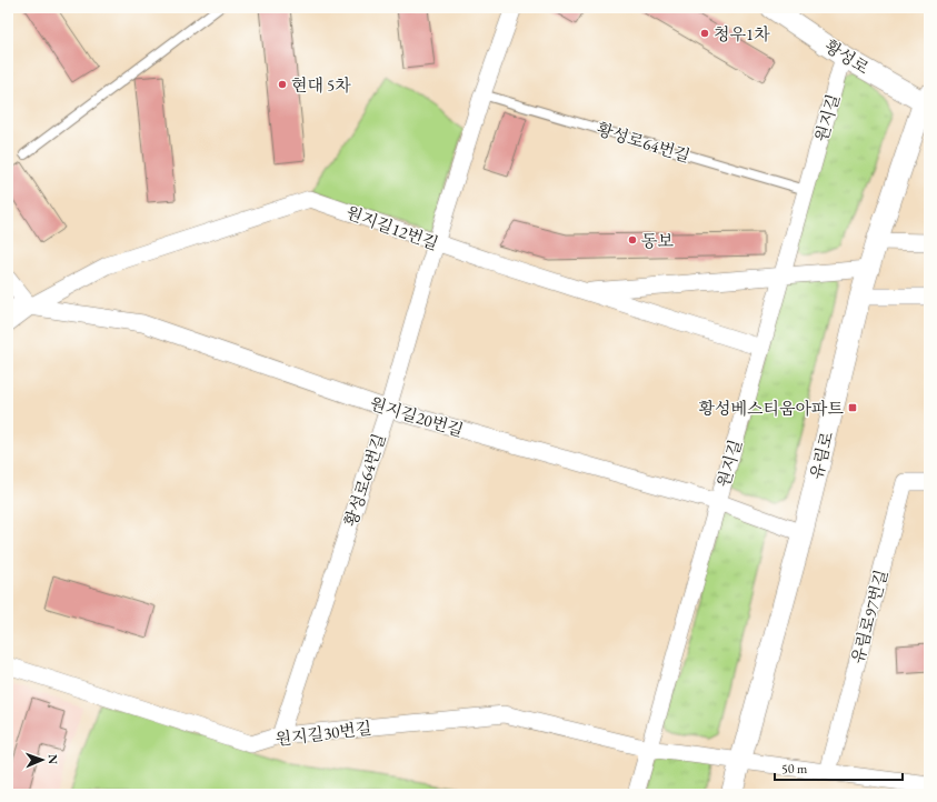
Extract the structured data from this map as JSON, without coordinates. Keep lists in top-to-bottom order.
{
  "streets": {
    "street": [
      "황성로",
      "원지길",
      "황성로64번길",
      "원지길12번길",
      "원지길20번길",
      "유림로",
      "유림로97번길",
      "원지길30번길"
    ]
  },
  "crossings": [
    ["황성로", "원지길"],
    ["황성로", "유림로"],
    ["원지길", "황성로64번길"],
    ["원지길", "원지길12번길"],
    ["원지길", "원지길20번길"],
    ["원지길", "원지길30번길"],
    ["황성로64번길", "원지길12번길"],
    ["황성로64번길", "원지길20번길"],
    ["황성로64번길", "원지길30번길"],
    ["원지길12번길", "원지길20번길"],
    ["원지길20번길", "유림로"],
    ["유림로", "원지길30번길"]
  ],
  "places": {
    "other": ["청우1차", "현대 5차", "동보"],
    "transit": ["황성베스티움아파트"]
  },
  "scale_bar": "50 m",
  "north": "right"
}
